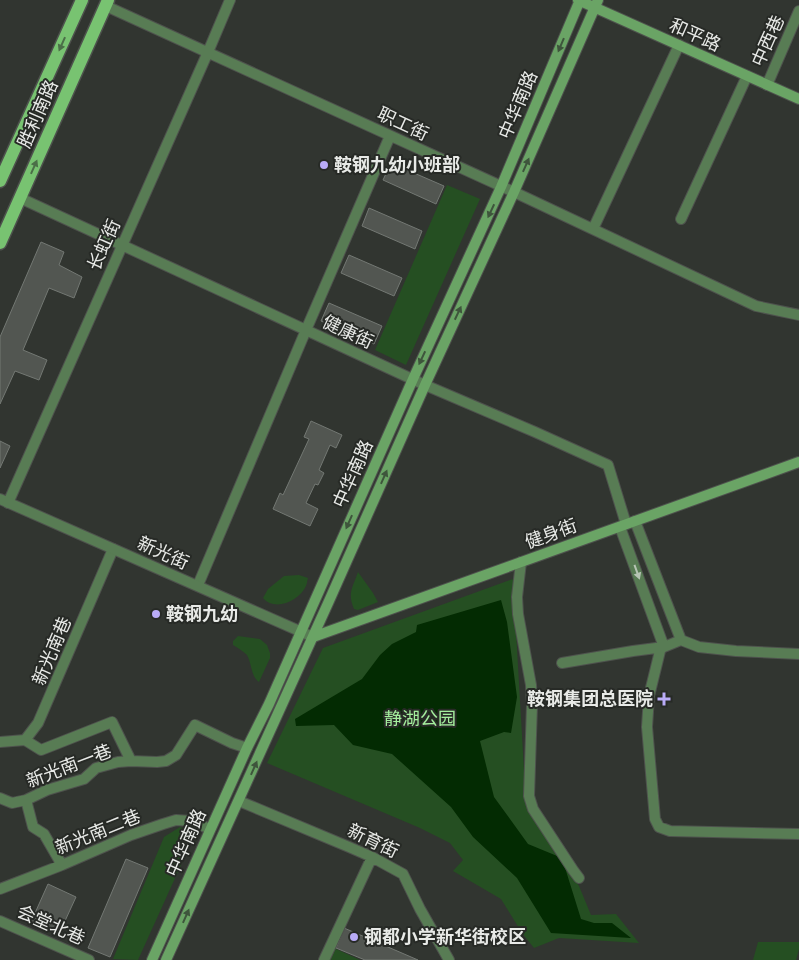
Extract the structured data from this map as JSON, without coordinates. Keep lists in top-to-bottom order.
{
  "streets": {
    "main road": [
      "和平路",
      "中华南路",
      "胜利南路",
      "健身街"
    ],
    "street": [
      "中西巷",
      "职工街",
      "长虹街",
      "健康街",
      "新光街",
      "新光南巷",
      "新光南一巷",
      "新光南二巷",
      "新育街",
      "会堂北巷"
    ]
  },
  "crossings": [
    ["和平路", "中西巷"],
    ["和平路", "中华南路"],
    ["中华南路", "职工街"],
    ["中华南路", "健康街"],
    ["中华南路", "健身街"],
    ["中华南路", "新光街"],
    ["中华南路", "新光南一巷"],
    ["中华南路", "新光南二巷"],
    ["中华南路", "新育街"],
    ["胜利南路", "职工街"],
    ["胜利南路", "健康街"],
    ["职工街", "长虹街"],
    ["长虹街", "健康街"],
    ["长虹街", "新光街"],
    ["健康街", "健身街"],
    ["健身街", "新光街"],
    ["新光街", "新光南巷"]
  ],
  "parks": ["静湖公园"],
  "places": {
    "other": ["鞍钢九幼小班部", "鞍钢九幼", "钢都小学新华街校区"],
    "health": ["鞍钢集团总医院"]
  }
}
